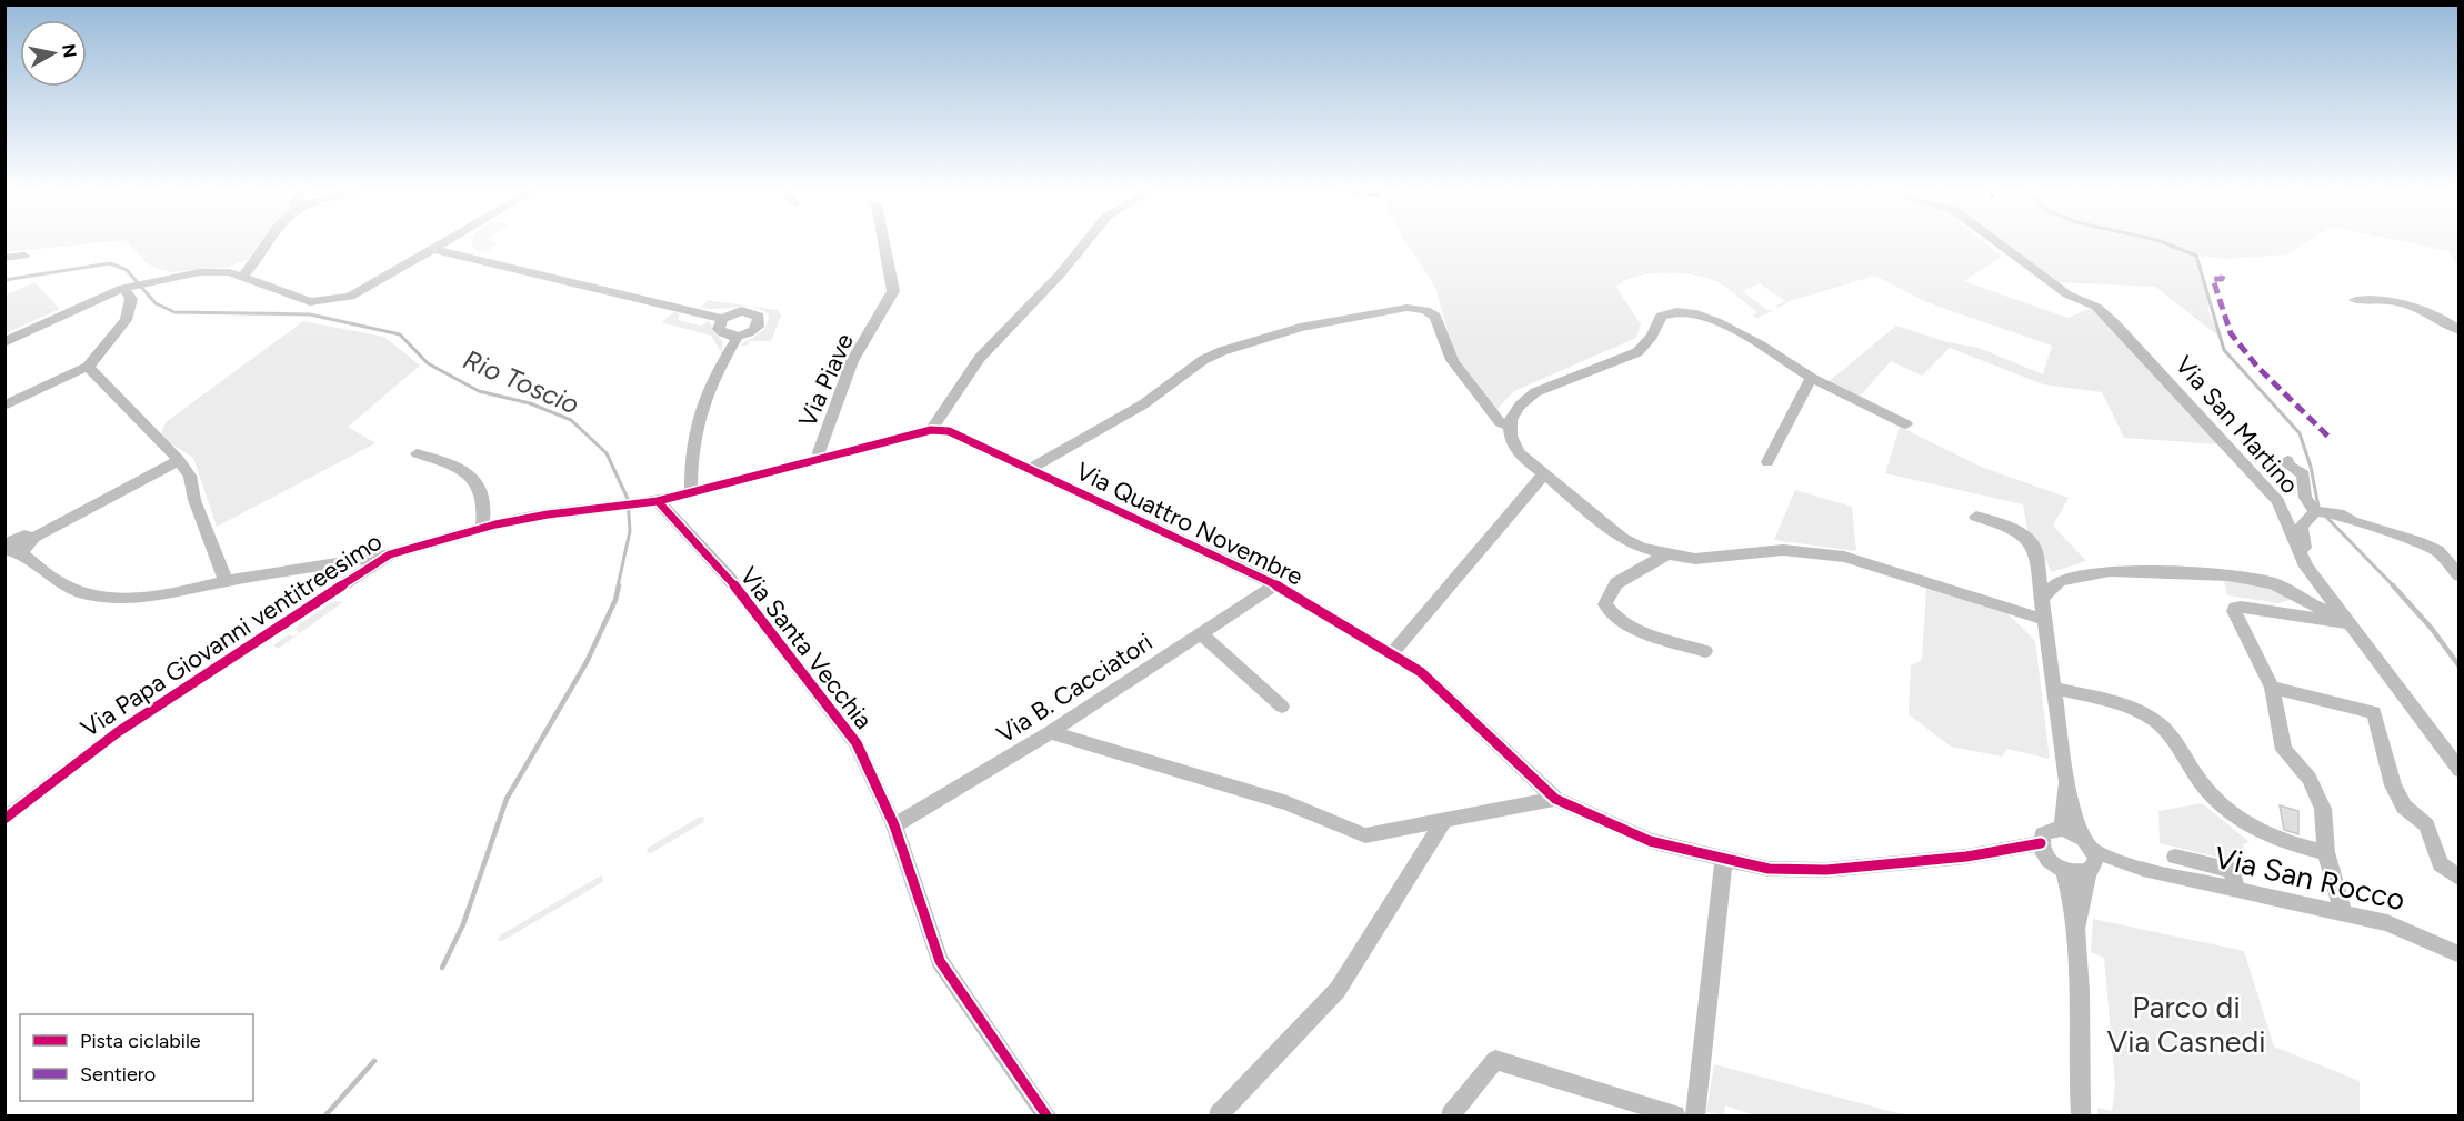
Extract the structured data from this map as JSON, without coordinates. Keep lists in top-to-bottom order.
{
  "streets": {
    "street": [
      "Via Piave",
      "Via San Martino",
      "Via Quattro Novembre",
      "Via Papa Giovanni ventitreesimo",
      "Via Santa Vecchia",
      "Via B. Cacciatori",
      "Via San Rocco"
    ]
  },
  "crossings": [
    ["Via Piave", "Via Quattro Novembre"],
    ["Via Quattro Novembre", "Via Papa Giovanni ventitreesimo"],
    ["Via Quattro Novembre", "Via Santa Vecchia"],
    ["Via Quattro Novembre", "Via B. Cacciatori"],
    ["Via Quattro Novembre", "Via San Rocco"],
    ["Via Papa Giovanni ventitreesimo", "Via Santa Vecchia"],
    ["Via Santa Vecchia", "Via B. Cacciatori"]
  ],
  "water": ["Rio Toscio"],
  "parks": ["Parco di Via Casnedi"],
  "legend": ["Pista ciclabile", "Sentiero"],
  "north": "right"
}
